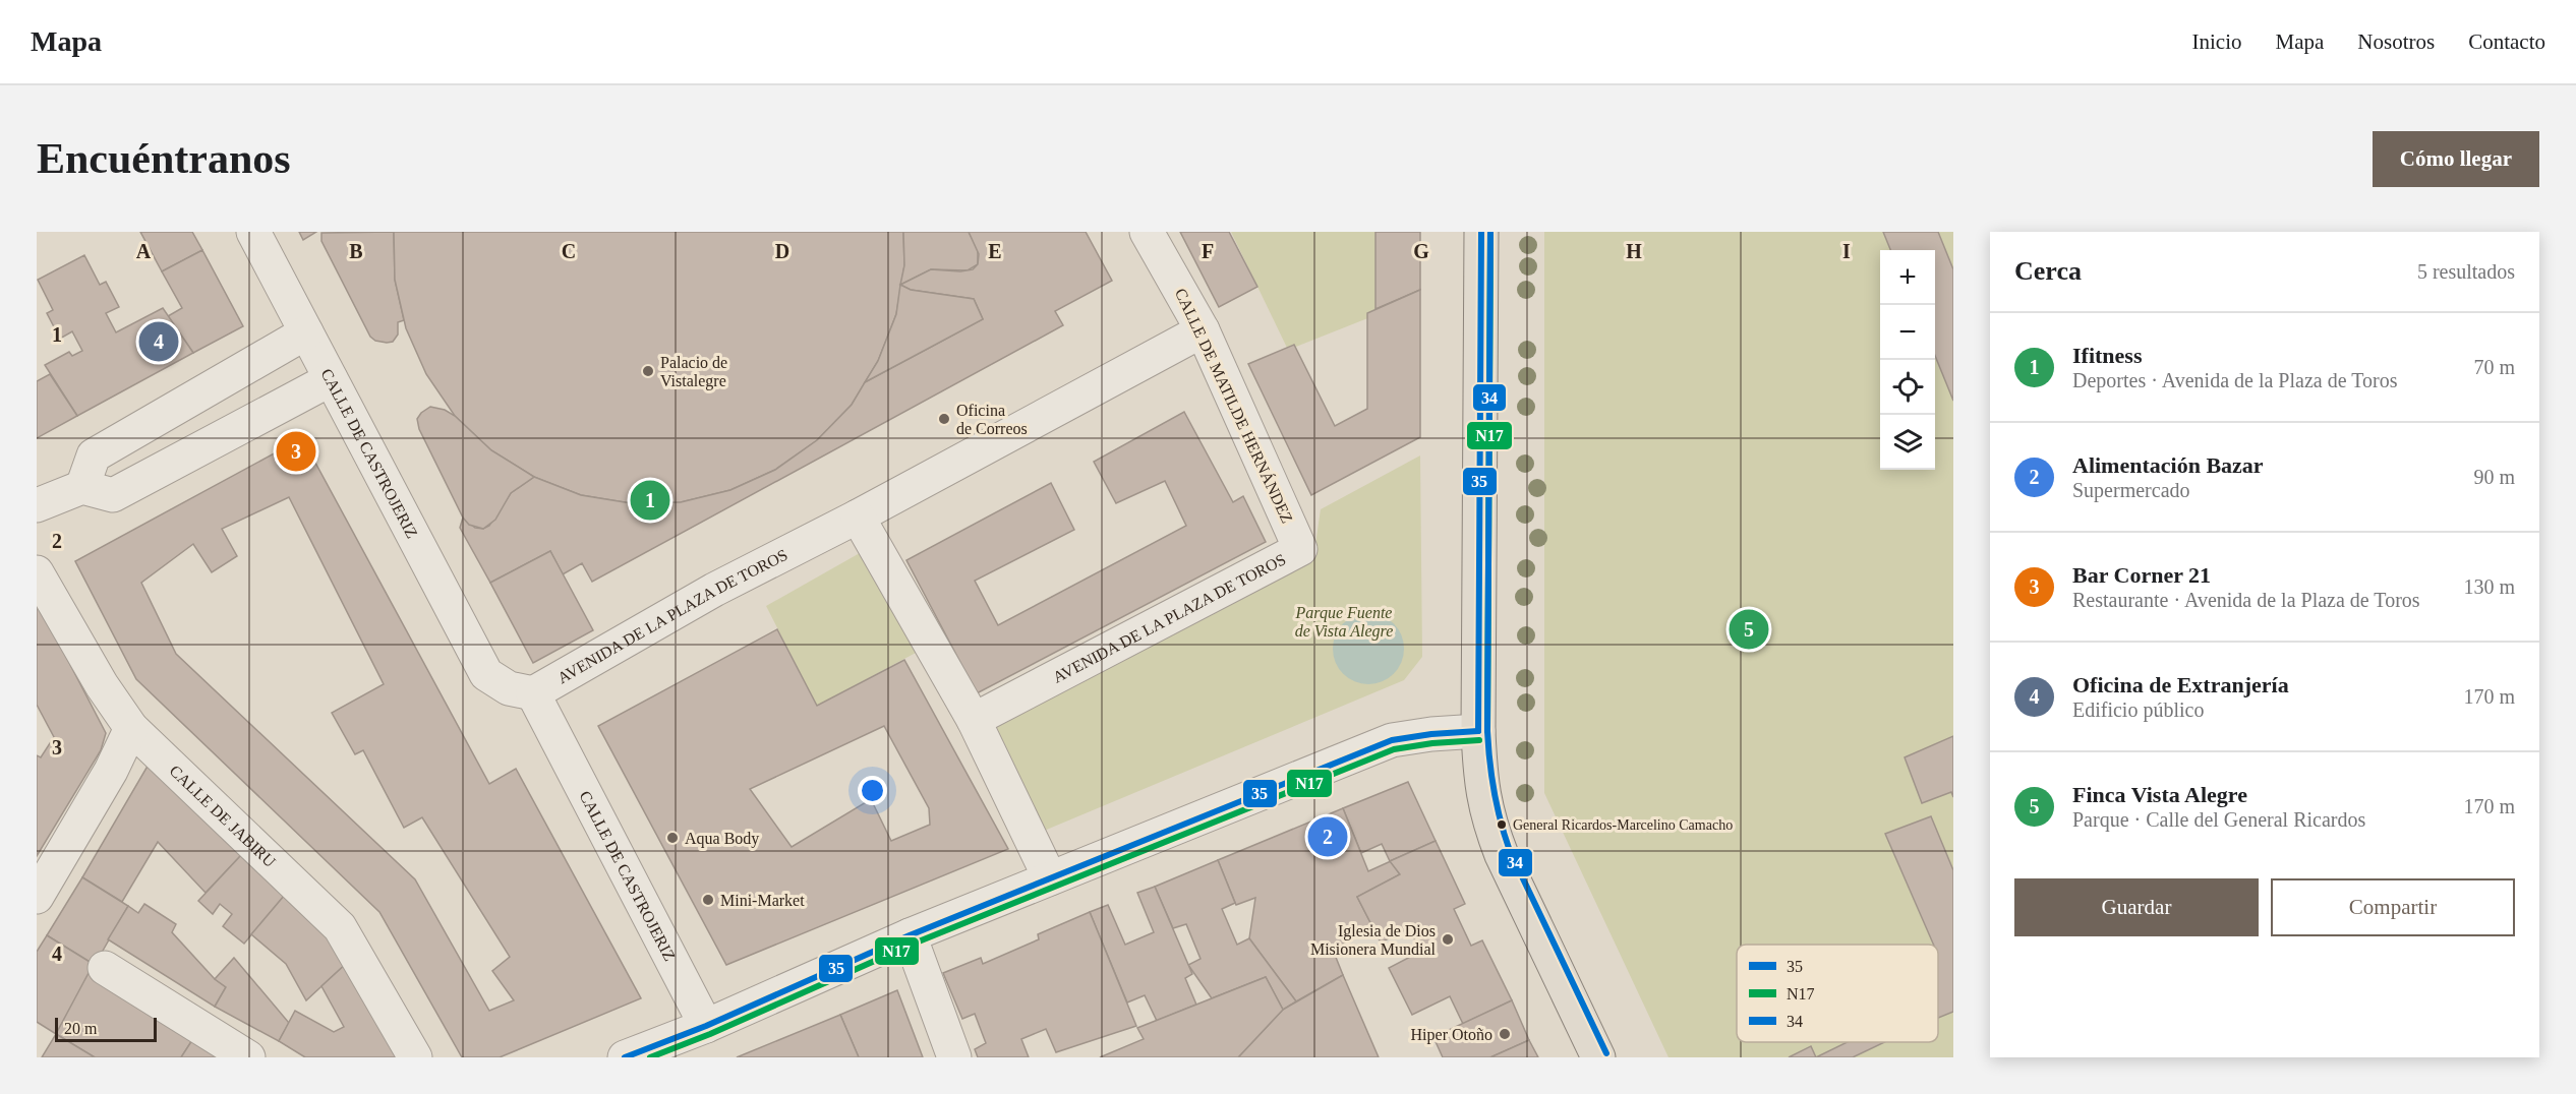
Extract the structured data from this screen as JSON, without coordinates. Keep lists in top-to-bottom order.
{
  "streets": {
    "street": [
      "CALLE DE MATILDE HERNÁNDEZ",
      "CALLE DE CASTROJERIZ",
      "AVENIDA DE LA PLAZA DE TOROS",
      "CALLE DE JABIRU"
    ]
  },
  "crossings": [
    ["CALLE DE MATILDE HERNÁNDEZ", "AVENIDA DE LA PLAZA DE TOROS"],
    ["CALLE DE CASTROJERIZ", "AVENIDA DE LA PLAZA DE TOROS"]
  ],
  "parks": ["Parque Fuente de Vista Alegre"],
  "places": [
    "Palacio de Vistalegre",
    "Oficina de Correos",
    "General Ricardos-Marcelino Camacho",
    "Aqua Body",
    "Mini-Market",
    "Iglesia de Dios Misionera Mundial",
    "Hiper Otoño"
  ],
  "lines": ["transit line 35", "transit line N17", "transit line 34"],
  "legend": ["35", "N17", "34"],
  "scale_bar": "20 m",
  "page": {
    "header": "Mapa",
    "nav": [
      "Inicio",
      "Mapa",
      "Nosotros",
      "Contacto"
    ],
    "buttons": [
      "Cómo llegar",
      ["Guardar", "Compartir"]
    ],
    "title": "Encuéntranos",
    "heading": ["Cerca", "5 resultados"],
    "map_buttons": ["+", "−"],
    "list": [
      {
        "mark": "1",
        "name": "Ifitness",
        "note": "Deportes · Avenida de la Plaza de Toros",
        "value": "70 m"
      },
      {
        "mark": "2",
        "name": "Alimentación Bazar",
        "note": "Supermercado",
        "value": "90 m"
      },
      {
        "mark": "3",
        "name": "Bar Corner 21",
        "note": "Restaurante · Avenida de la Plaza de Toros",
        "value": "130 m"
      },
      {
        "mark": "4",
        "name": "Oficina de Extranjería",
        "note": "Edificio público",
        "value": "170 m"
      },
      {
        "mark": "5",
        "name": "Finca Vista Alegre",
        "note": "Parque · Calle del General Ricardos",
        "value": "170 m"
      }
    ],
    "pins": [
      "4",
      "3",
      "1",
      "5",
      "2"
    ],
    "scale": "20 m"
  },
  "grid": {
    "columns": [
      "A",
      "B",
      "C",
      "D",
      "E",
      "F",
      "G",
      "H",
      "I"
    ],
    "rows": [
      "1",
      "2",
      "3",
      "4"
    ]
  }
}
